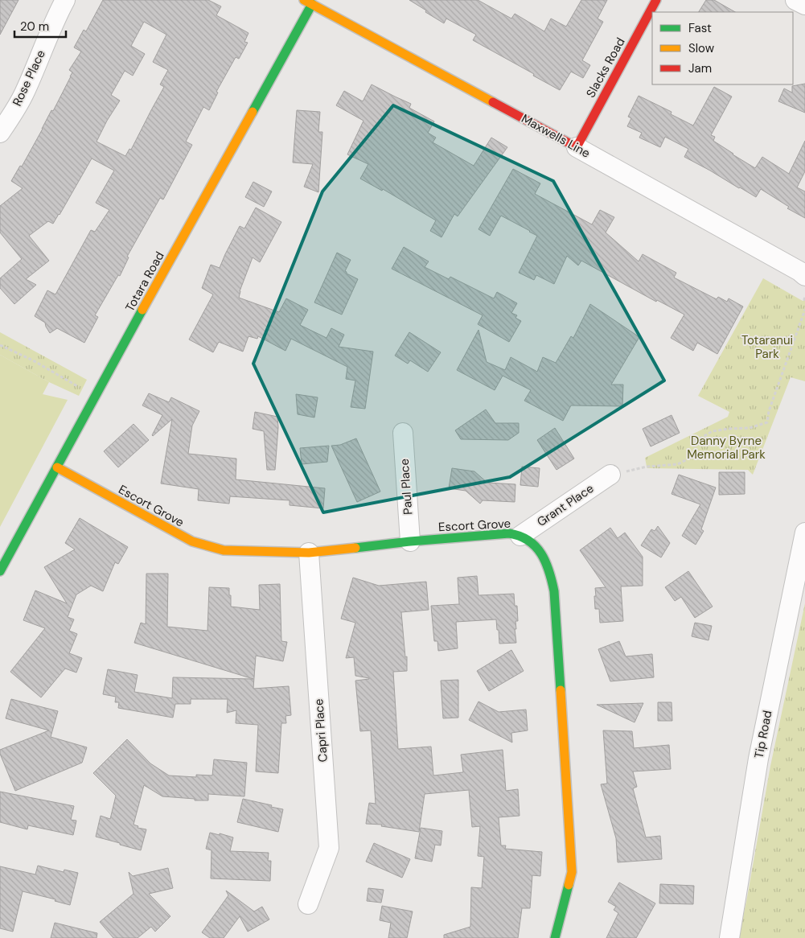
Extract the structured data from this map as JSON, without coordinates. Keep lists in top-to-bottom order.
{
  "streets": {
    "street": [
      "Slacks Road",
      "Rose Place",
      "Maxwells Line",
      "Totara Road",
      "Paul Place",
      "Grant Place",
      "Escort Grove",
      "Capri Place",
      "Tip Road"
    ]
  },
  "crossings": [
    ["Slacks Road", "Maxwells Line"],
    ["Maxwells Line", "Totara Road"],
    ["Totara Road", "Escort Grove"],
    ["Paul Place", "Escort Grove"],
    ["Grant Place", "Escort Grove"],
    ["Escort Grove", "Capri Place"]
  ],
  "parks": ["Totaranui Park", "Danny Byrne Memorial Park"],
  "legend": ["Fast", "Slow", "Jam"],
  "scale_bar": "20 m"
}
